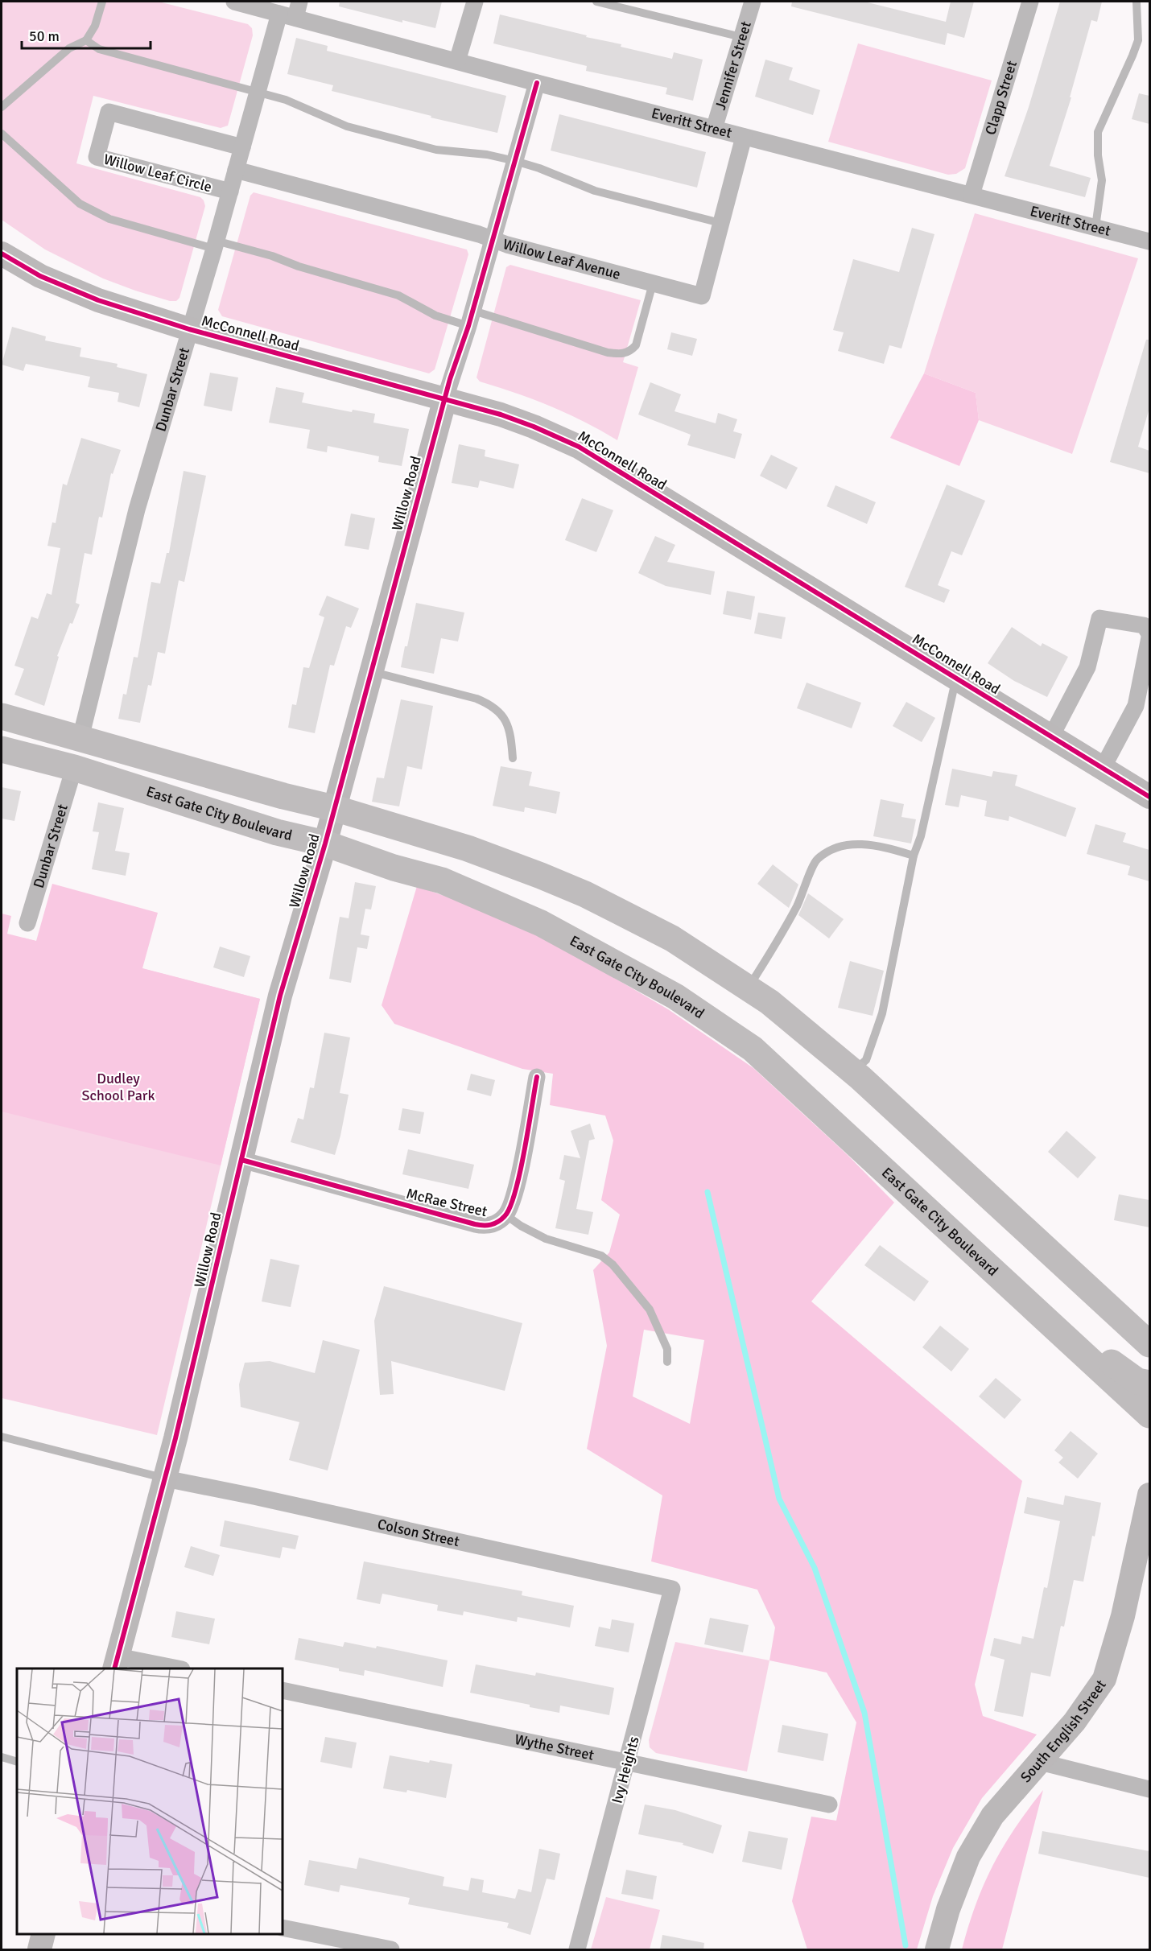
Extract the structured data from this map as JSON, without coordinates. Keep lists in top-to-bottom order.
{
  "streets": {
    "main road": ["East Gate City Boulevard"],
    "street": [
      "Jennifer Street",
      "Clapp Street",
      "Everitt Street",
      "Willow Leaf Circle",
      "Willow Leaf Avenue",
      "McConnell Road",
      "Dunbar Street",
      "Willow Road",
      "McRae Street",
      "Colson Street",
      "South English Street",
      "Wythe Street",
      "Ivy Heights"
    ]
  },
  "crossings": [
    ["Jennifer Street", "Everitt Street"],
    ["Clapp Street", "Everitt Street"],
    ["Everitt Street", "Willow Leaf Avenue"],
    ["Everitt Street", "Dunbar Street"],
    ["Everitt Street", "Willow Road"],
    ["Willow Leaf Circle", "Dunbar Street"],
    ["Willow Leaf Avenue", "Dunbar Street"],
    ["Willow Leaf Avenue", "Willow Road"],
    ["McConnell Road", "Dunbar Street"],
    ["McConnell Road", "Willow Road"],
    ["Dunbar Street", "East Gate City Boulevard"],
    ["Willow Road", "East Gate City Boulevard"],
    ["Willow Road", "McRae Street"],
    ["Willow Road", "Colson Street"],
    ["Colson Street", "Ivy Heights"],
    ["Wythe Street", "Ivy Heights"]
  ],
  "parks": ["Dudley School Park"],
  "scale_bar": "50 m"
}
